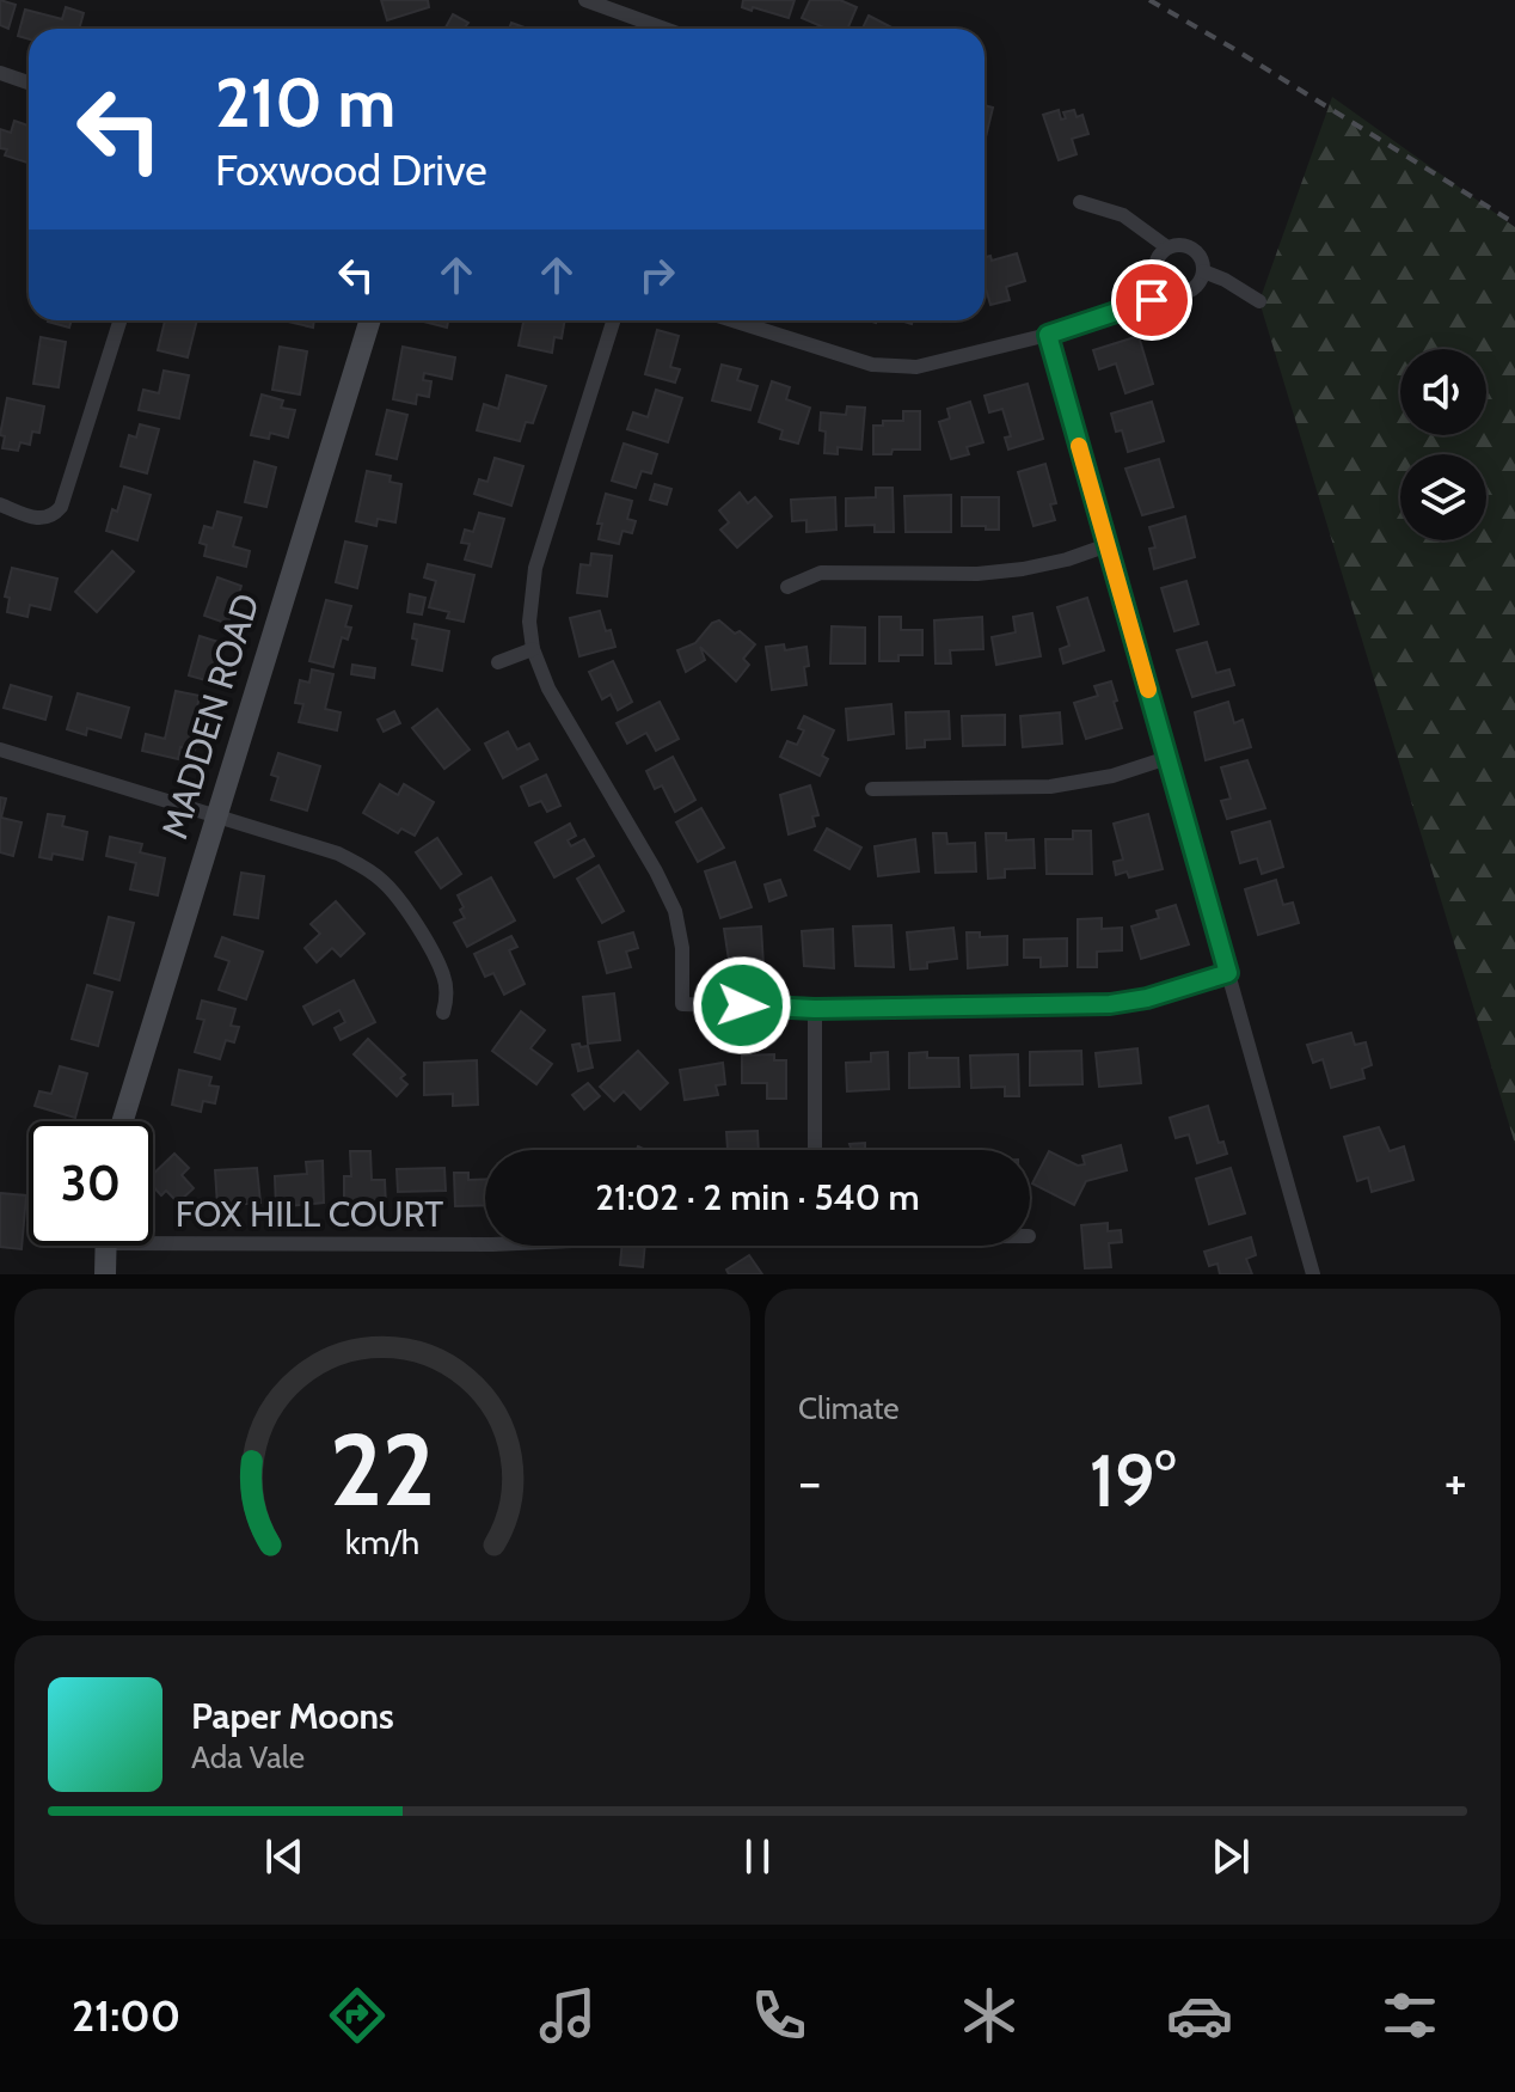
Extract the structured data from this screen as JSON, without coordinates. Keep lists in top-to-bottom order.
{
  "streets": {
    "street": ["MADDEN ROAD", "FOX HILL COURT"]
  },
  "page": {
    "turn": ["210 m", "Foxwood Drive"],
    "limit": "30",
    "trip": "21:02 · 2 min · 540 m",
    "tile": "Climate",
    "heat": ["−", "19°", "+"],
    "song": ["Paper Moons", "Ada Vale"],
    "tabs": "21:00",
    "gauge": ["22", "km/h"]
  }
}
